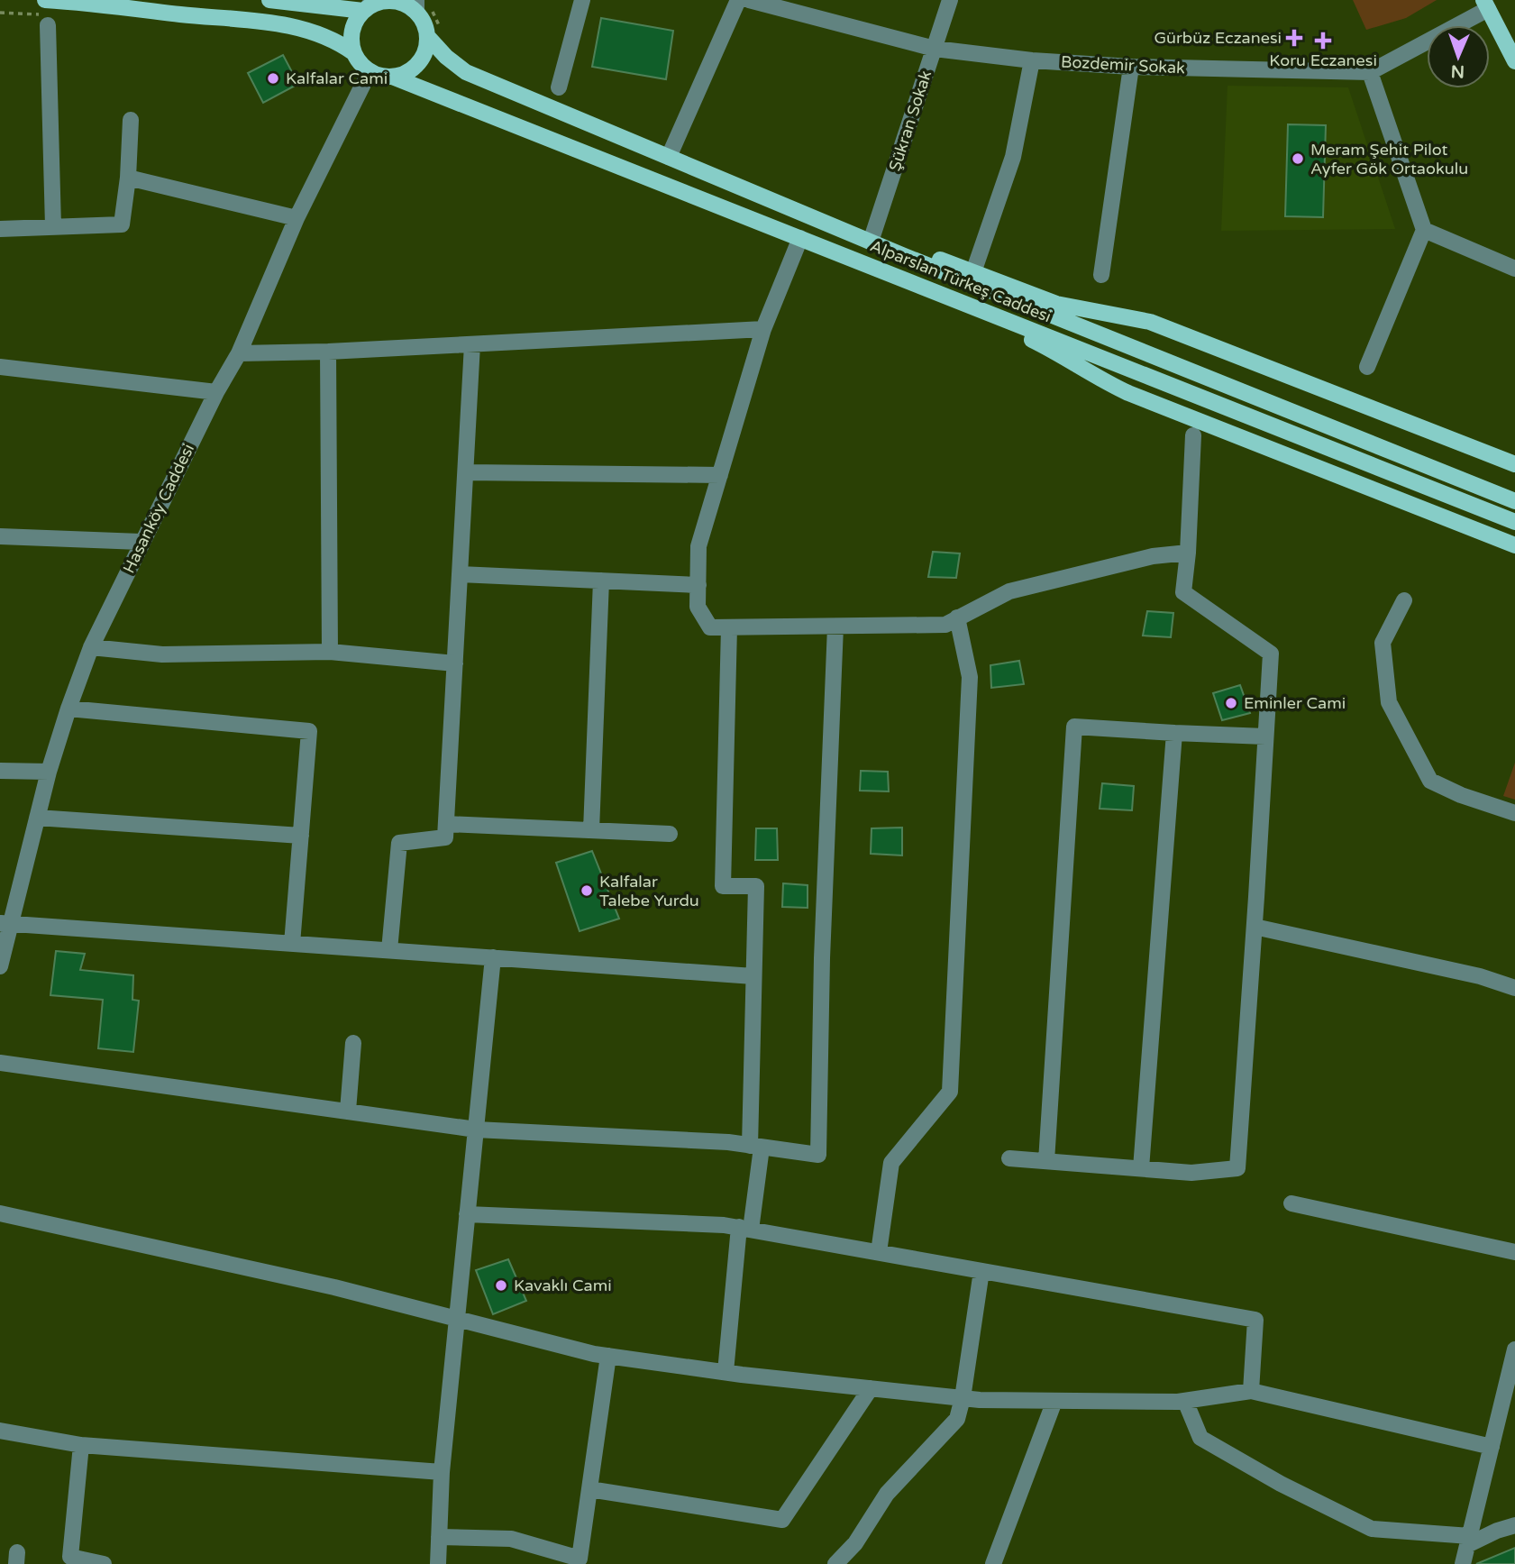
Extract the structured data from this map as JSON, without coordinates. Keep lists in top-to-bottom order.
{
  "streets": {
    "main road": ["Alparslan Türkeş Caddesi"],
    "street": ["Bozdemir Sokak", "Şükran Sokak", "Hasanköy Caddesi"]
  },
  "crossings": [
    ["Bozdemir Sokak", "Şükran Sokak"],
    ["Şükran Sokak", "Alparslan Türkeş Caddesi"],
    ["Alparslan Türkeş Caddesi", "Hasanköy Caddesi"]
  ],
  "places": {
    "health": ["Gürbüz Eczanesi", "Koru Eczanesi"],
    "other": [
      "Kalfalar Cami",
      "Meram Şehit Pilot Ayfer Gök Ortaokulu",
      "Eminler Cami",
      "Kalfalar Talebe Yurdu",
      "Kavaklı Cami"
    ]
  },
  "north": "bottom"
}
